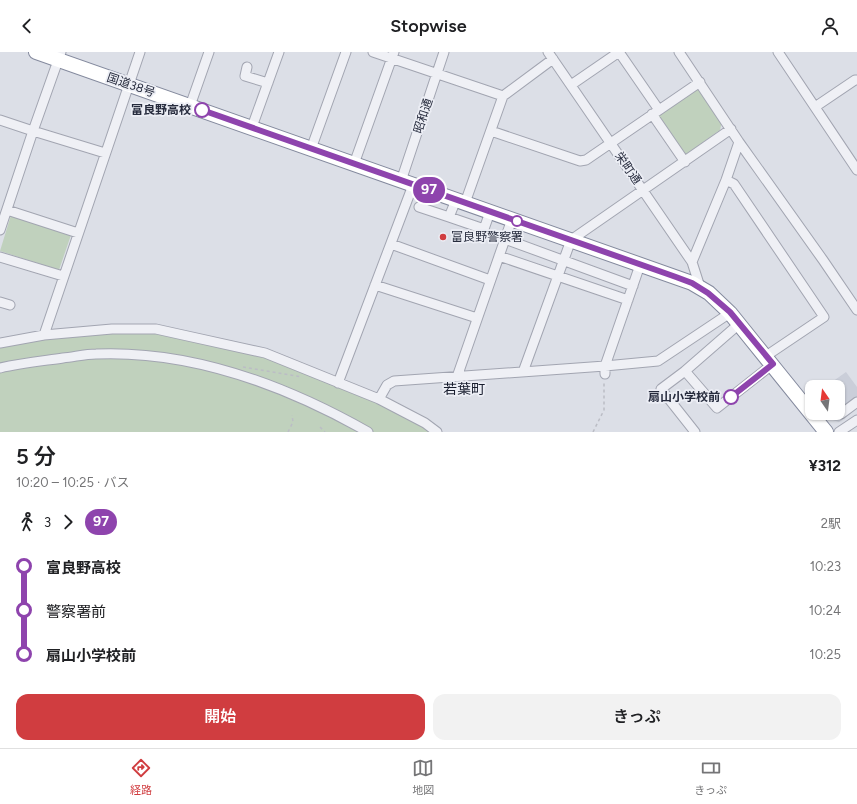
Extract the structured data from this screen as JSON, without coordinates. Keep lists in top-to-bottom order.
{
  "streets": {
    "highway": ["国道38号"],
    "street": ["昭和通", "栄町通"]
  },
  "crossings": [
    ["国道38号", "昭和通"],
    ["国道38号", "栄町通"]
  ],
  "districts": ["若葉町"],
  "places": ["富良野高校", "富良野警察署", "扇山小学校前"],
  "lines": ["bus line 97"],
  "north": "top",
  "page": {
    "header": "Stopwise",
    "on_map": "97",
    "heading": ["5 分", "10:20 – 10:25 · バス", "¥312"],
    "legs": ["3", "97", "2駅"],
    "list": [
      {
        "name": "富良野高校",
        "value": "10:23"
      },
      {
        "name": "警察署前",
        "value": "10:24"
      },
      {
        "name": "扇山小学校前",
        "value": "10:25"
      }
    ],
    "buttons": ["開始", "きっぷ"],
    "tabs": ["経路", "地図", "きっぷ"]
  }
}
